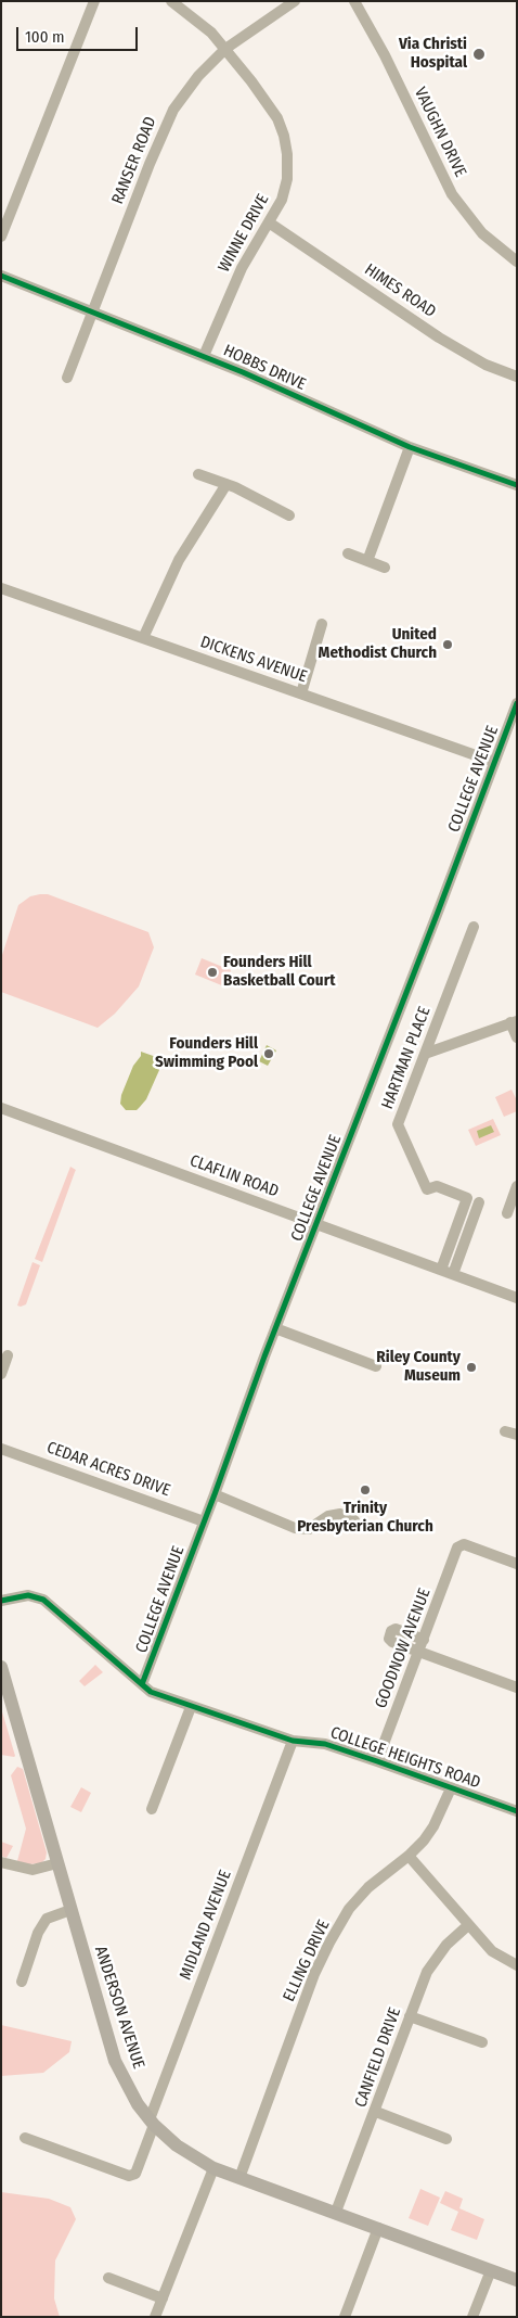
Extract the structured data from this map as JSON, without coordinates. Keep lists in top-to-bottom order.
{
  "streets": {
    "main road": ["ANDERSON AVENUE"],
    "street": [
      "VAUGHN DRIVE",
      "RANSER ROAD",
      "WINNE DRIVE",
      "HIMES ROAD",
      "HOBBS DRIVE",
      "DICKENS AVENUE",
      "COLLEGE AVENUE",
      "HARTMAN PLACE",
      "CLAFLIN ROAD",
      "CEDAR ACRES DRIVE",
      "GOODNOW AVENUE",
      "COLLEGE HEIGHTS ROAD",
      "MIDLAND AVENUE",
      "ELLING DRIVE",
      "CANFIELD DRIVE"
    ]
  },
  "crossings": [
    ["RANSER ROAD", "WINNE DRIVE"],
    ["RANSER ROAD", "HOBBS DRIVE"],
    ["WINNE DRIVE", "HIMES ROAD"],
    ["WINNE DRIVE", "HOBBS DRIVE"],
    ["DICKENS AVENUE", "COLLEGE AVENUE"],
    ["COLLEGE AVENUE", "CLAFLIN ROAD"],
    ["COLLEGE AVENUE", "CEDAR ACRES DRIVE"],
    ["COLLEGE AVENUE", "COLLEGE HEIGHTS ROAD"],
    ["HARTMAN PLACE", "CLAFLIN ROAD"],
    ["GOODNOW AVENUE", "COLLEGE HEIGHTS ROAD"],
    ["COLLEGE HEIGHTS ROAD", "MIDLAND AVENUE"],
    ["COLLEGE HEIGHTS ROAD", "ELLING DRIVE"],
    ["MIDLAND AVENUE", "ANDERSON AVENUE"],
    ["ELLING DRIVE", "ANDERSON AVENUE"],
    ["ANDERSON AVENUE", "CANFIELD DRIVE"]
  ],
  "places": [
    "Via Christi Hospital",
    "United Methodist Church",
    "Founders Hill Basketball Court",
    "Founders Hill Swimming Pool",
    "Riley County Museum",
    "Trinity Presbyterian Church"
  ],
  "scale_bar": "100 m"
}
